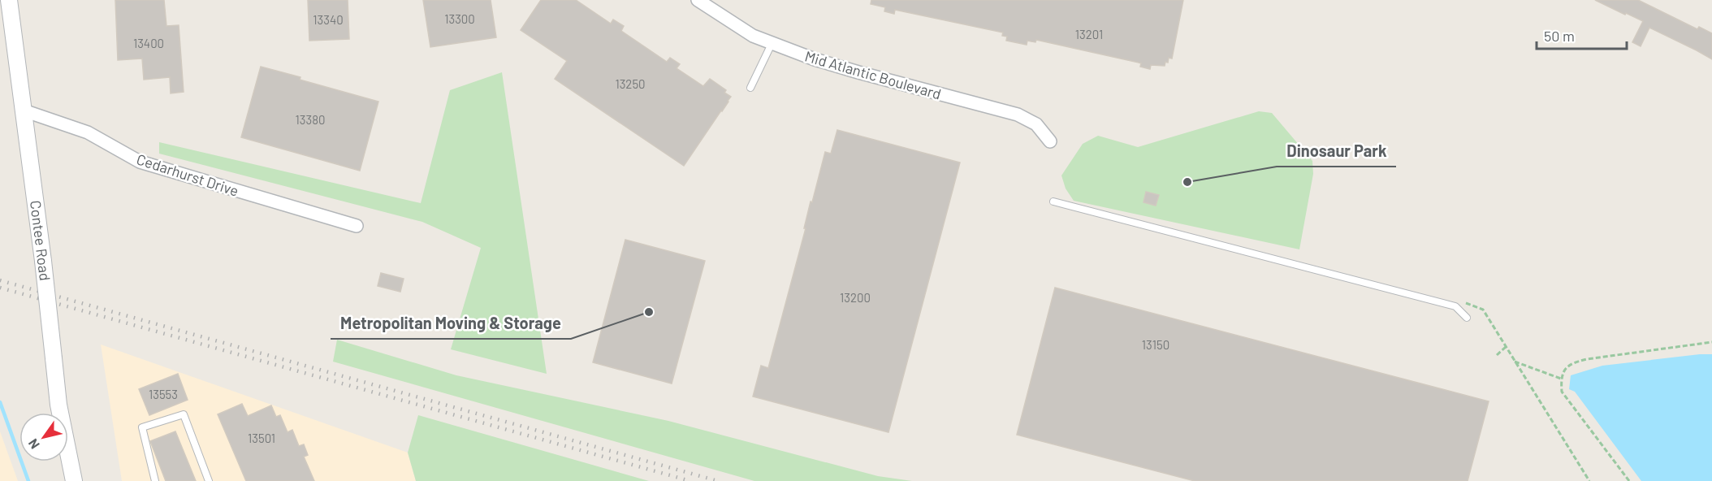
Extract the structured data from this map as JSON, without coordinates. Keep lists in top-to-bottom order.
{
  "streets": {
    "street": ["Mid Atlantic Boulevard", "Cedarhurst Drive", "Contee Road"]
  },
  "crossings": [
    ["Cedarhurst Drive", "Contee Road"]
  ],
  "places": ["Dinosaur Park", "Metropolitan Moving & Storage"],
  "house_numbers": [
    "13300",
    "13340",
    "13201",
    "13400",
    "13250",
    "13380",
    "13200",
    "13150",
    "13553",
    "13501"
  ],
  "scale_bar": "50 m",
  "north": "bottom left"
}
